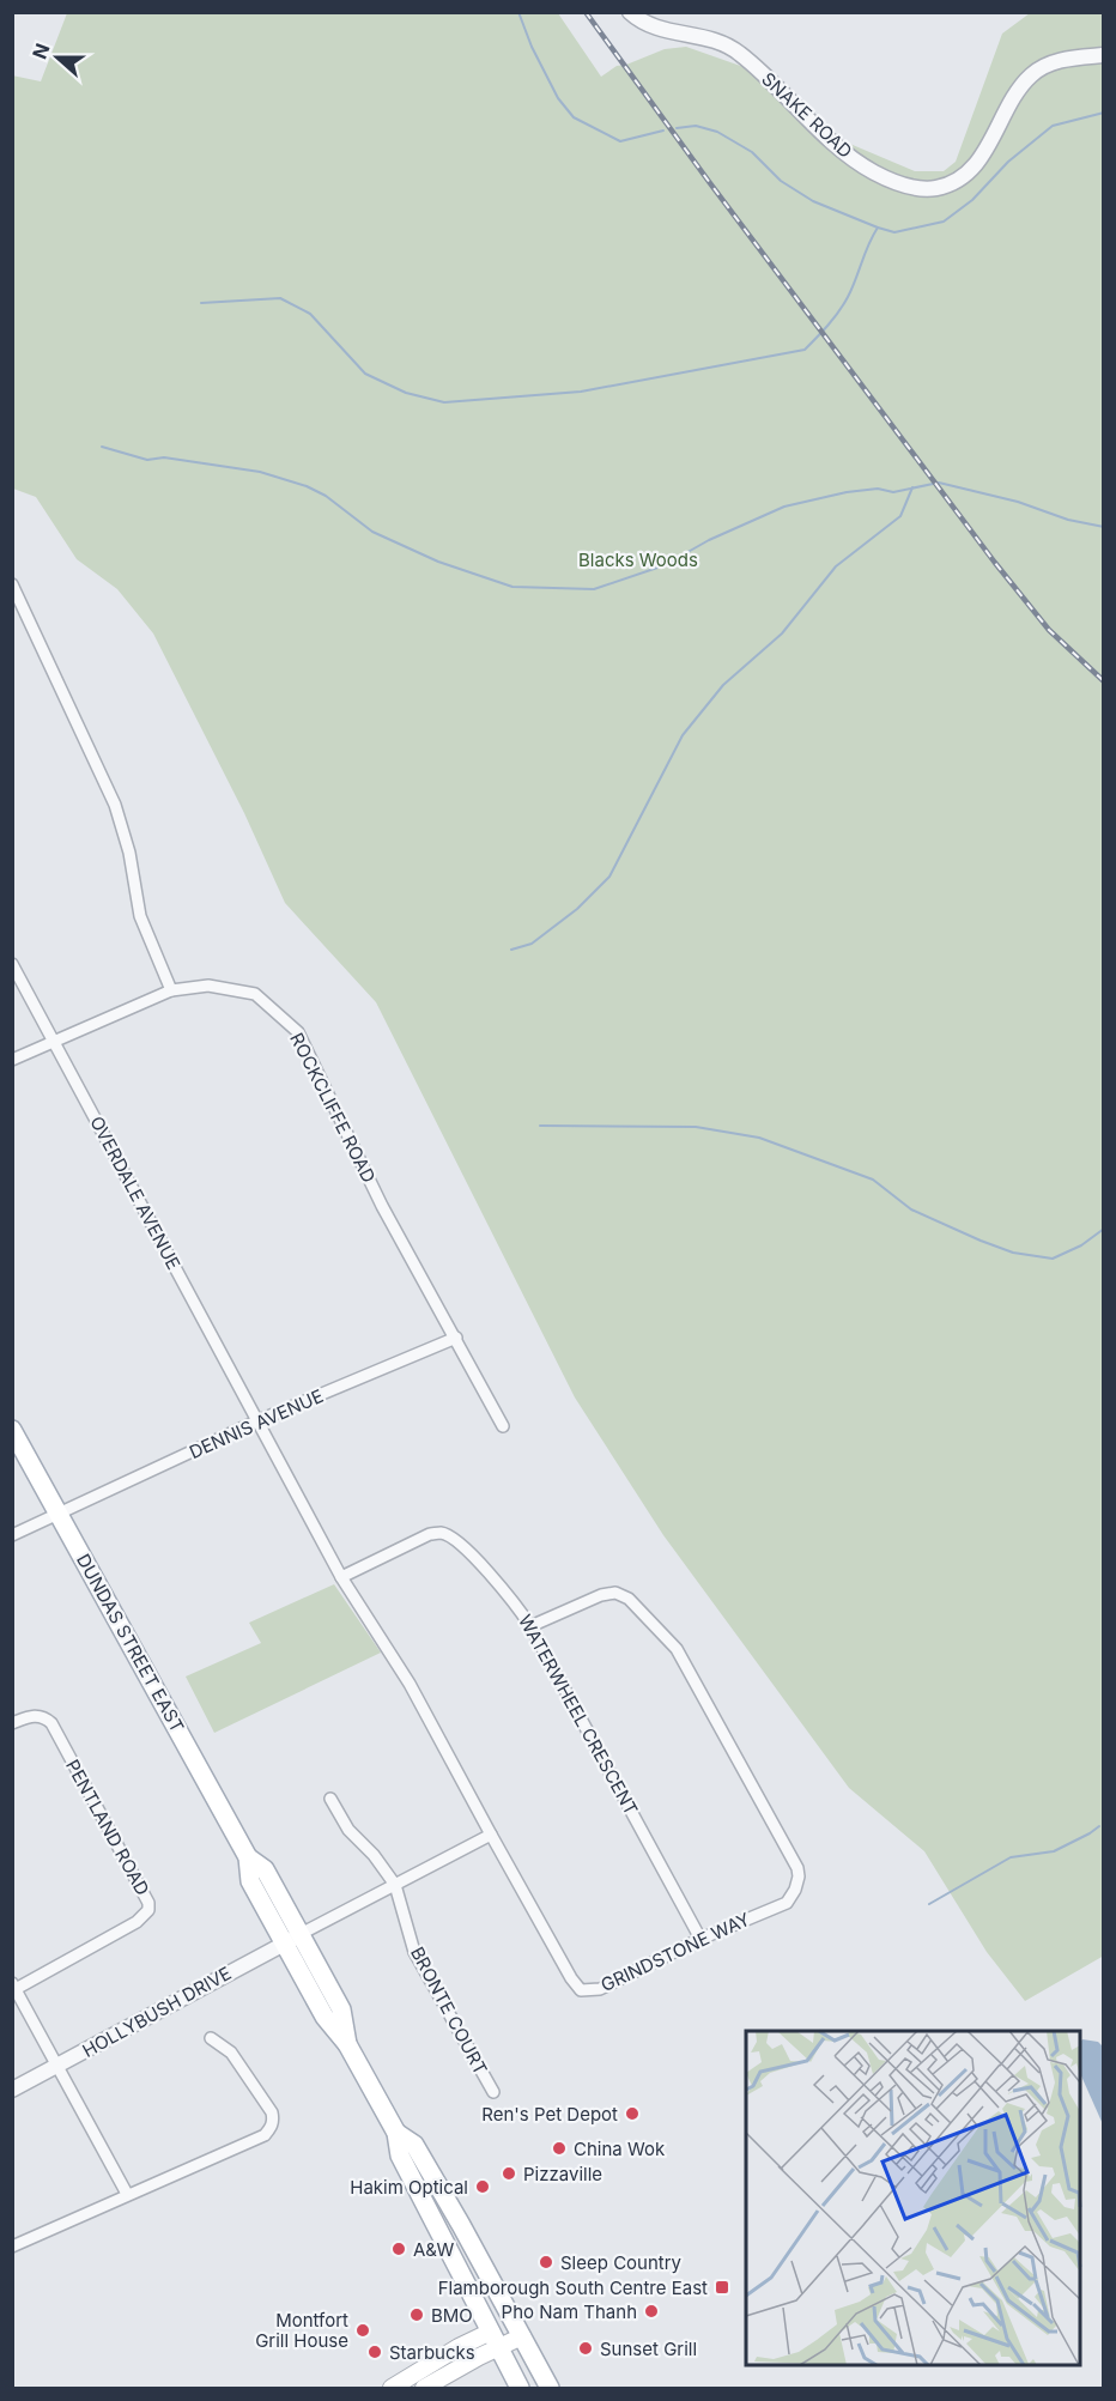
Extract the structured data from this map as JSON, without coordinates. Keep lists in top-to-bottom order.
{
  "streets": {
    "main road": ["DUNDAS STREET EAST"],
    "street": [
      "SNAKE ROAD",
      "ROCKCLIFFE ROAD",
      "OVERDALE AVENUE",
      "DENNIS AVENUE",
      "WATERWHEEL CRESCENT",
      "PENTLAND ROAD",
      "GRINDSTONE WAY",
      "BRONTE COURT",
      "HOLLYBUSH DRIVE"
    ]
  },
  "crossings": [
    ["ROCKCLIFFE ROAD", "OVERDALE AVENUE"],
    ["ROCKCLIFFE ROAD", "DENNIS AVENUE"],
    ["OVERDALE AVENUE", "DENNIS AVENUE"],
    ["OVERDALE AVENUE", "GRINDSTONE WAY"],
    ["DENNIS AVENUE", "DUNDAS STREET EAST"],
    ["DENNIS AVENUE", "GRINDSTONE WAY"],
    ["DUNDAS STREET EAST", "HOLLYBUSH DRIVE"],
    ["WATERWHEEL CRESCENT", "GRINDSTONE WAY"]
  ],
  "parks": ["Blacks Woods"],
  "places": {
    "other": [
      "Ren's Pet Depot",
      "China Wok",
      "Pizzaville",
      "Hakim Optical",
      "A&W",
      "Sleep Country",
      "Pho Nam Thanh",
      "BMO",
      "Montfort Grill House",
      "Sunset Grill",
      "Starbucks"
    ],
    "transit": ["Flamborough South Centre East"]
  },
  "north": "left"
}
